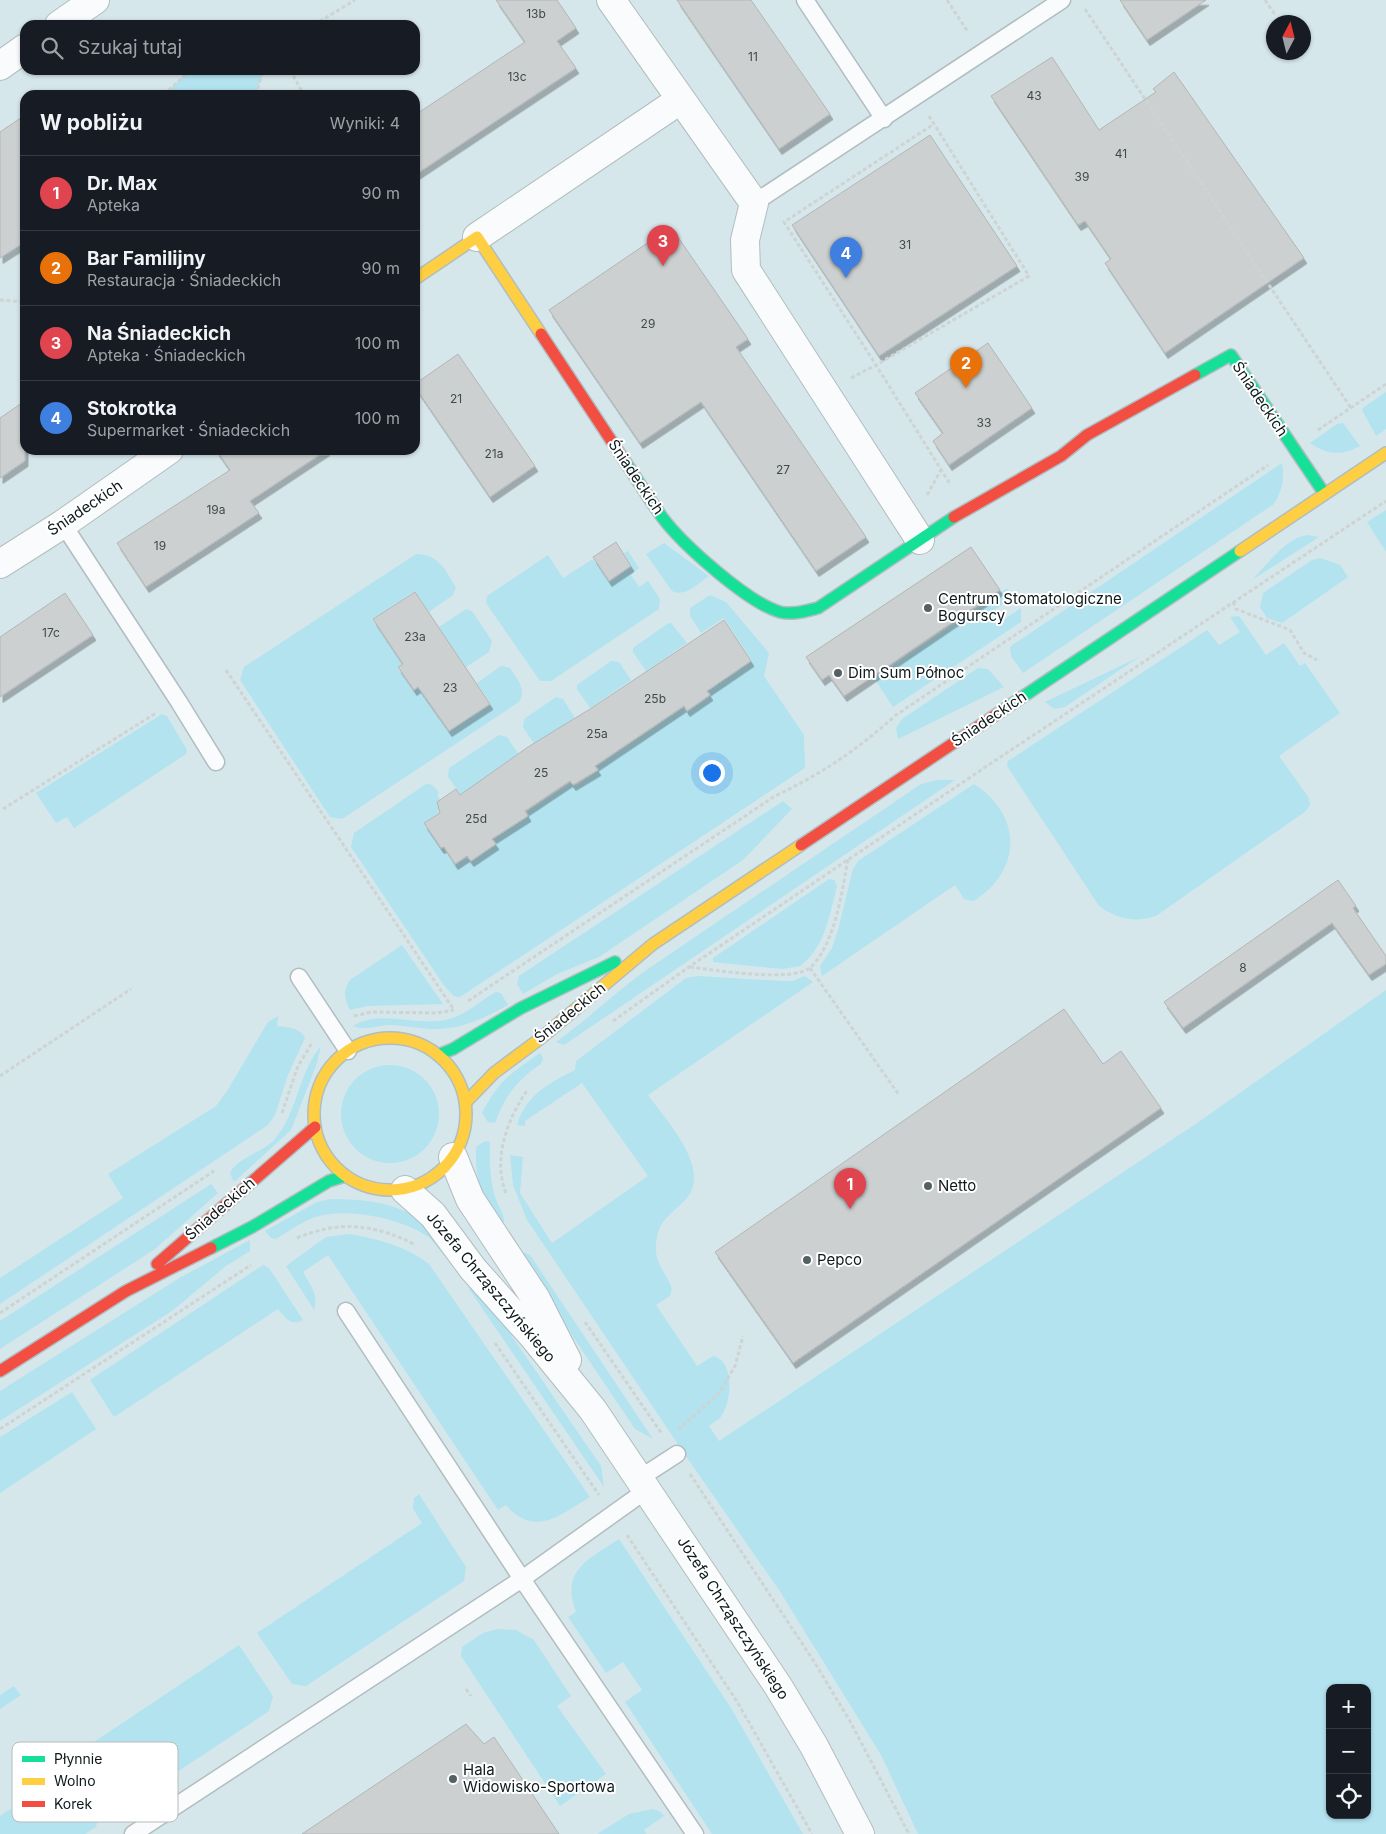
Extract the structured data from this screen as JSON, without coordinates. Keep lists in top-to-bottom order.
{
  "streets": {
    "street": ["Śniadeckich", "Józefa Chrząszczyńskiego"]
  },
  "crossings": [
    ["Śniadeckich", "Józefa Chrząszczyńskiego"]
  ],
  "places": [
    "Centrum Stomatologiczne Bogurscy",
    "Dim Sum Północ",
    "Netto",
    "Pepco",
    "Hala Widowisko-Sportowa"
  ],
  "house_numbers": [
    "13b",
    "11",
    "13c",
    "43",
    "41",
    "39",
    "31",
    "29",
    "21",
    "33",
    "21a",
    "27",
    "19a",
    "19",
    "17c",
    "23a",
    "23",
    "25b",
    "25a",
    "25",
    "25d",
    "8"
  ],
  "legend": ["Płynnie", "Wolno", "Korek"],
  "north": "top",
  "page": {
    "search": "Szukaj tutaj",
    "heading": ["W pobliżu", "Wyniki: 4"],
    "list": [
      {
        "mark": "1",
        "name": "Dr. Max",
        "note": "Apteka",
        "value": "90 m"
      },
      {
        "mark": "2",
        "name": "Bar Familijny",
        "note": "Restauracja · Śniadeckich",
        "value": "90 m"
      },
      {
        "mark": "3",
        "name": "Na Śniadeckich",
        "note": "Apteka · Śniadeckich",
        "value": "100 m"
      },
      {
        "mark": "4",
        "name": "Stokrotka",
        "note": "Supermarket · Śniadeckich",
        "value": "100 m"
      }
    ],
    "pins": [
      "3",
      "4",
      "2",
      "1"
    ],
    "map_buttons": ["+", "−"]
  }
}
